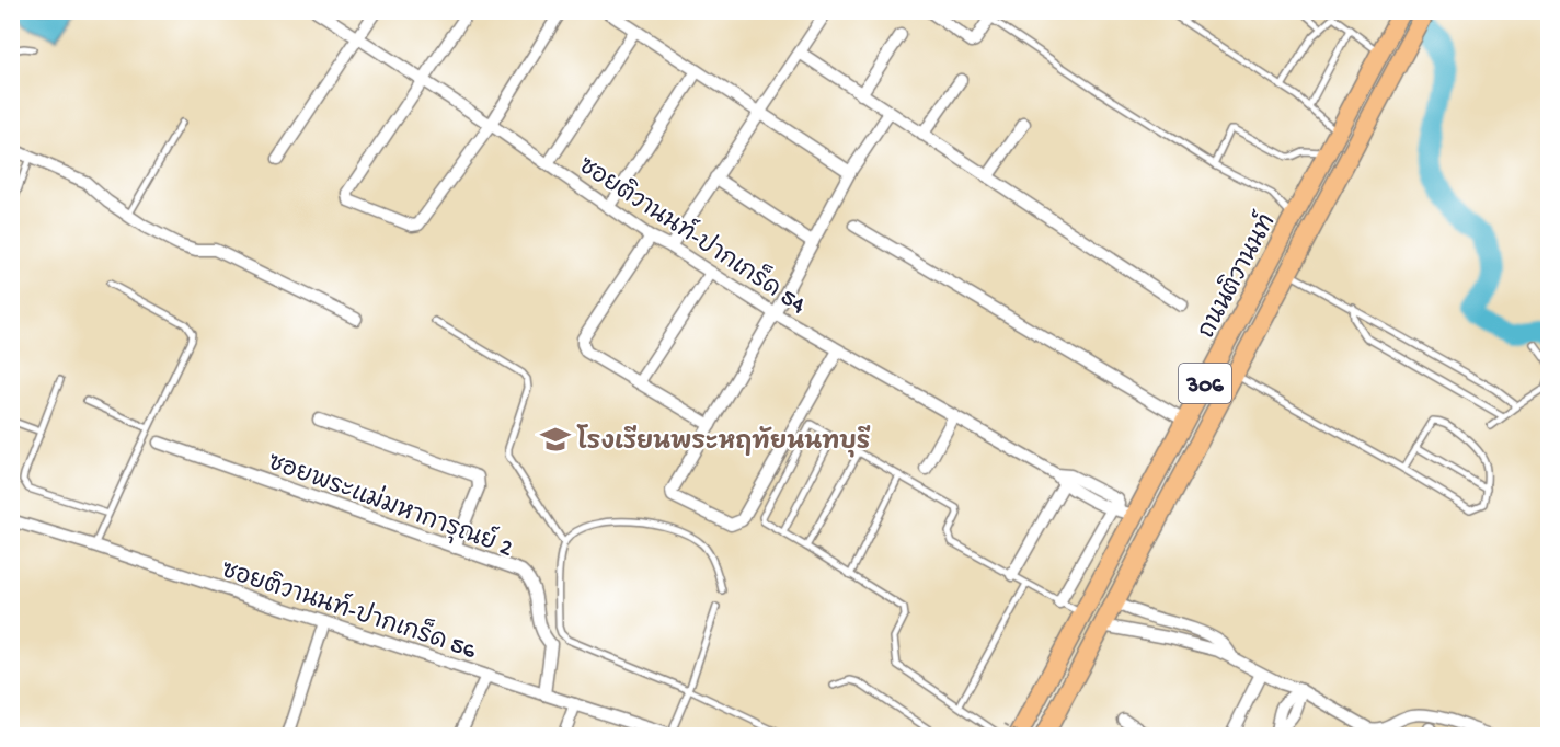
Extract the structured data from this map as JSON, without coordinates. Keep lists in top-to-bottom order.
{
  "streets": {
    "main road": ["ถนนติวานนท์", "306"],
    "street": ["ซอยติวานนท์-ปากเกร็ด 54", "ซอยพระแม่มหาการุณย์ 2", "ซอยติวานนท์-ปากเกร็ด 56"]
  },
  "crossings": [
    ["ซอยติวานนท์-ปากเกร็ด 54", "ถนนติวานนท์"],
    ["ซอยพระแม่มหาการุณย์ 2", "ซอยติวานนท์-ปากเกร็ด 56"]
  ],
  "places": {
    "school or university": ["โรงเรียนพระหฤทัยนนทบุรี"]
  }
}
